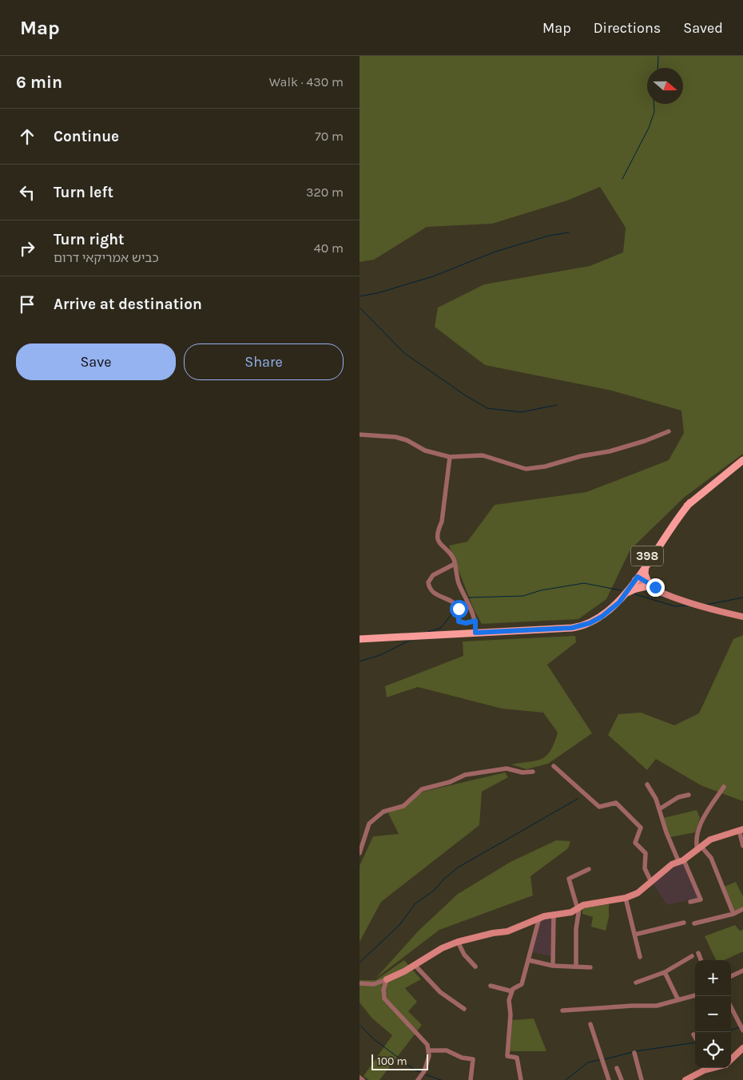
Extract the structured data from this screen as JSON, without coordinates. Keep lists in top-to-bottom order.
{
  "streets": {
    "main road": ["398"]
  },
  "scale_bar": "100 m",
  "north": "right",
  "page": {
    "header": "Map",
    "nav": ["Map", "Directions", "Saved"],
    "heading": ["6 min", "Walk · 430 m"],
    "list": [
      ["Continue", "70 m"],
      ["Turn left", "320 m"],
      ["Turn right", "כביש אמריקאי דרום", "40 m"],
      "Arrive at destination"
    ],
    "buttons": ["Save", "Share"],
    "map_buttons": ["+", "−"],
    "scale": "100 m"
  }
}
